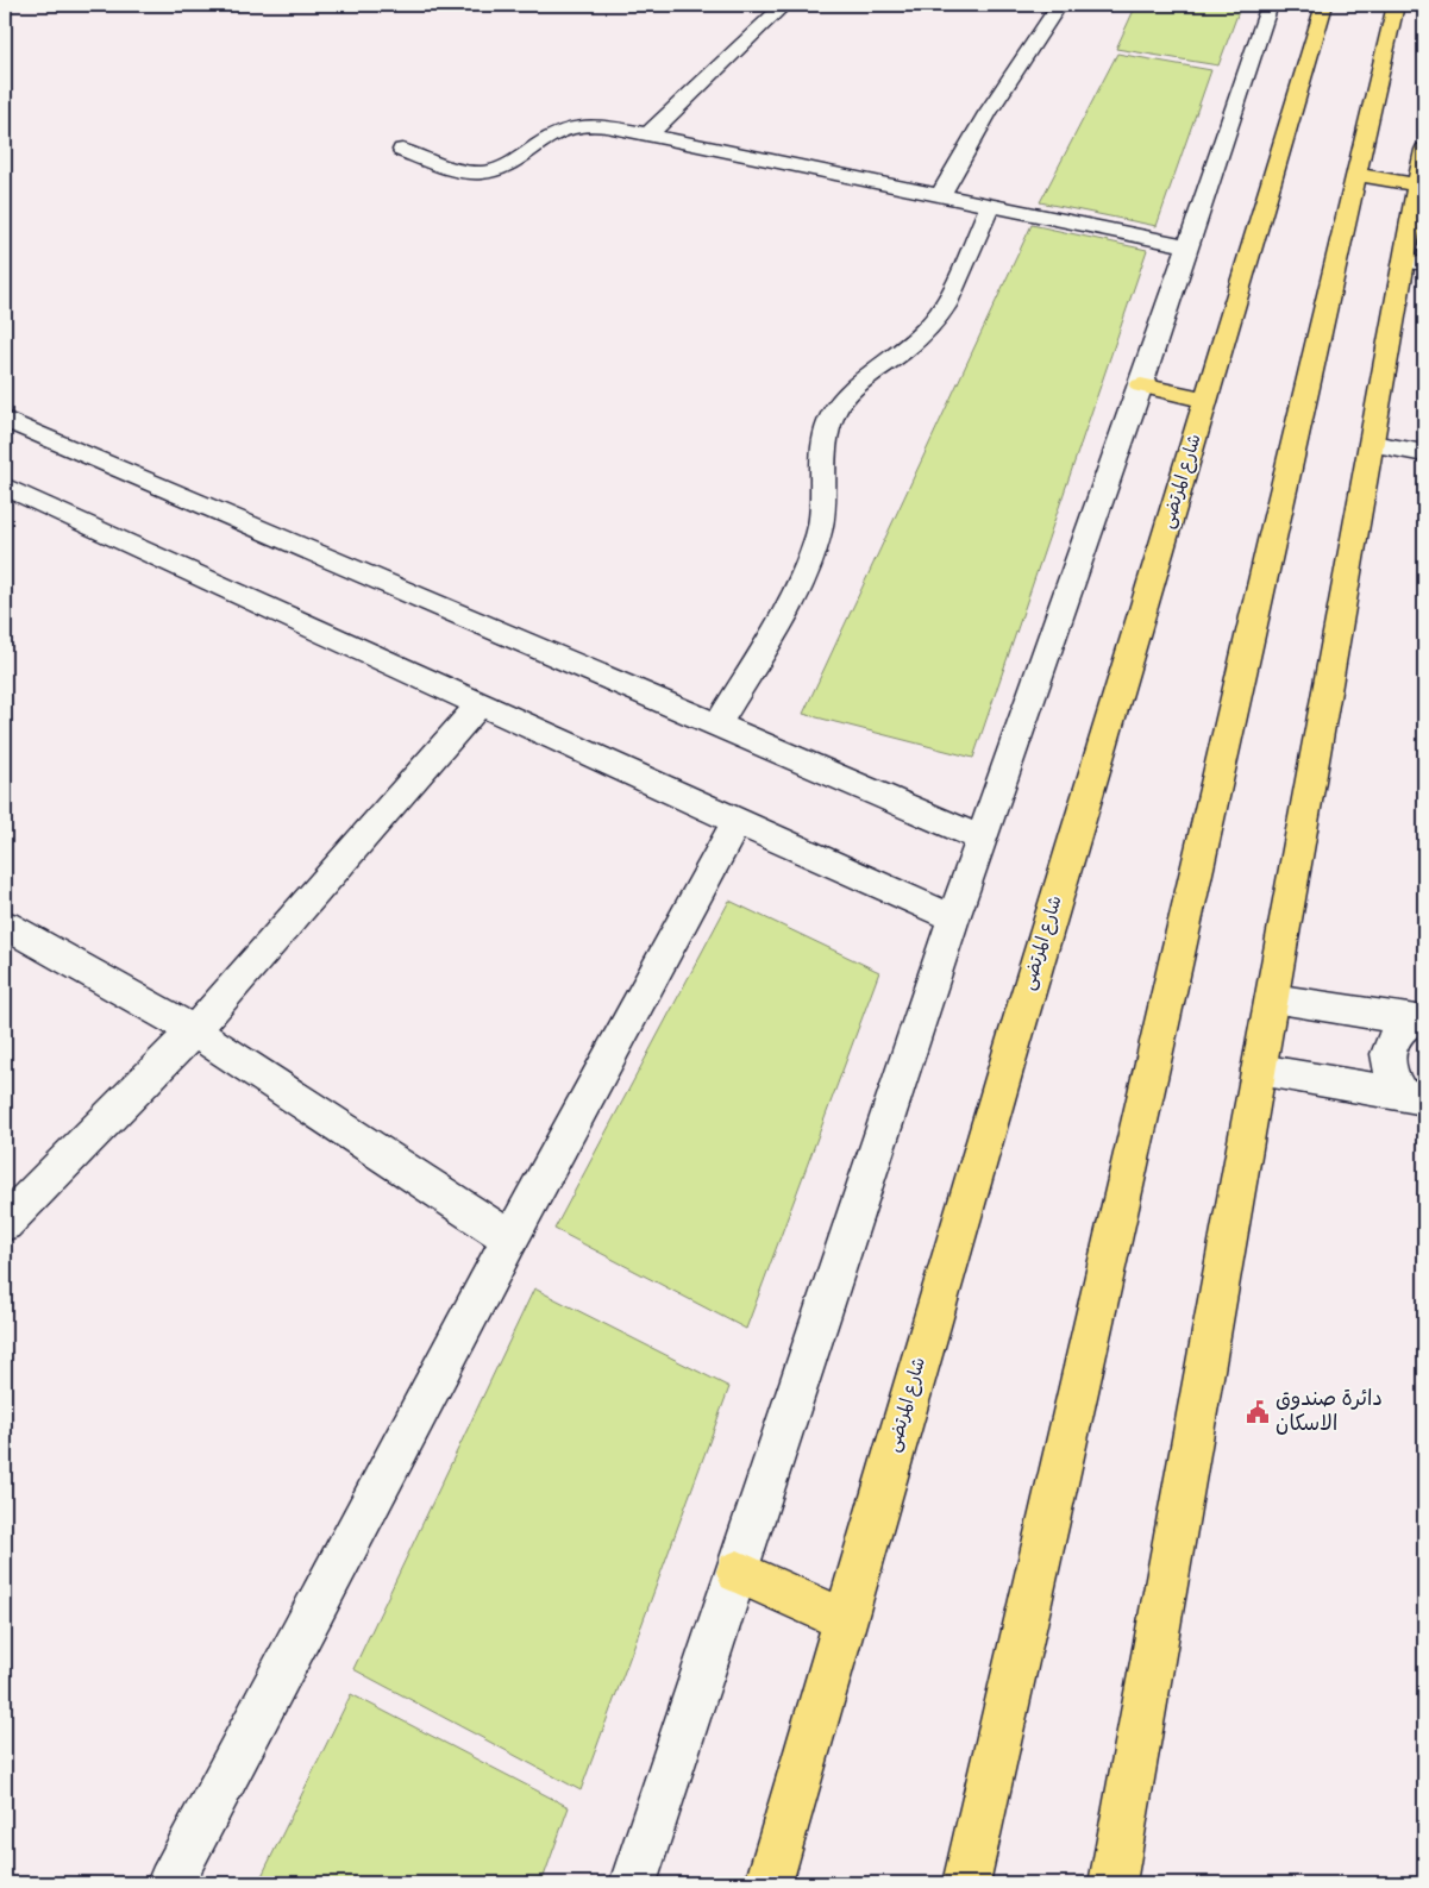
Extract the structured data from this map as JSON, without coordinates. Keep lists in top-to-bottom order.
{
  "streets": {
    "main road": ["شارع المرتضى"]
  },
  "places": {
    "public building": ["دائرة صندوق الاسكان"]
  }
}
